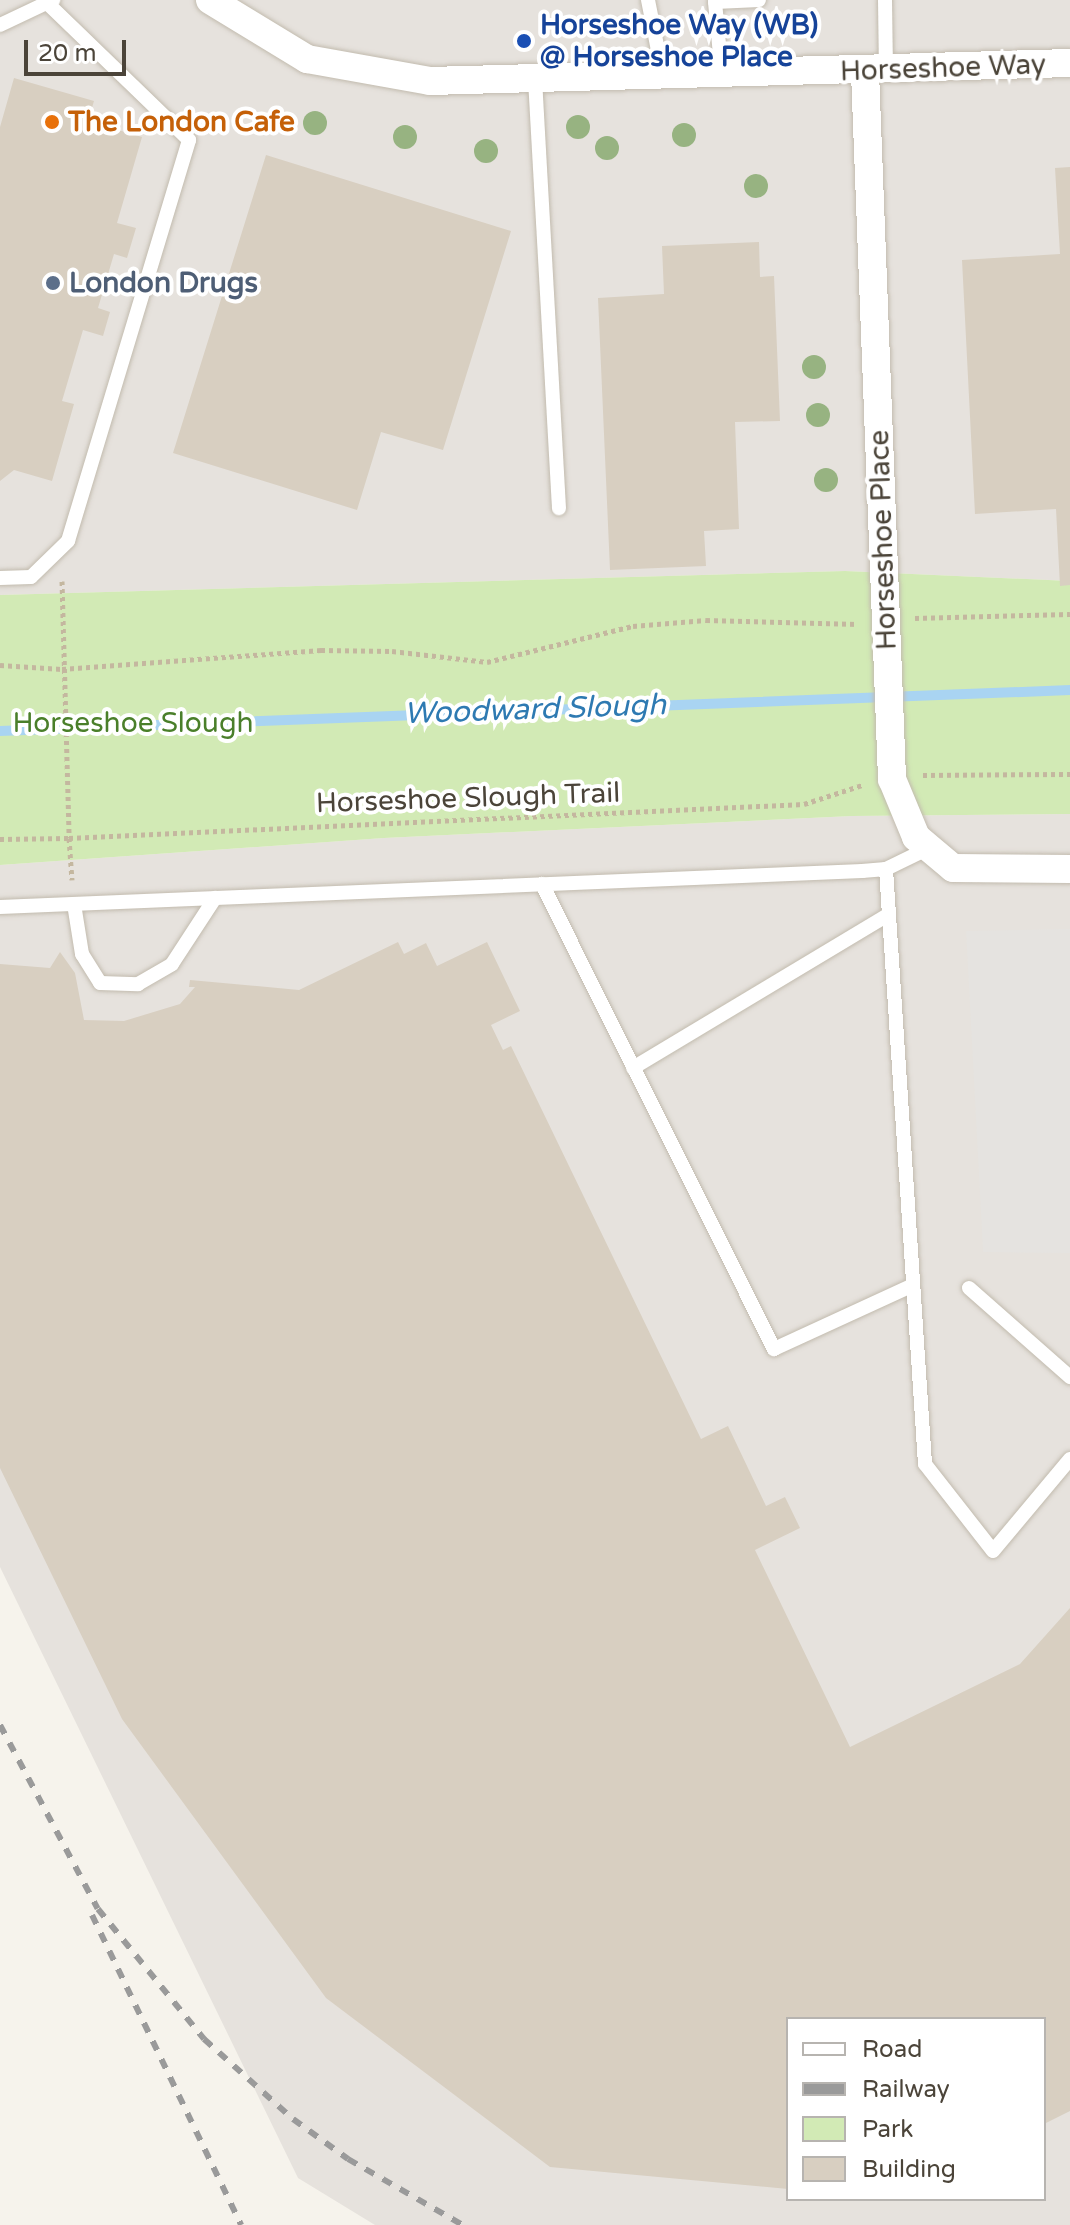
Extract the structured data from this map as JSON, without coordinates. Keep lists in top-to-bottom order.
{
  "streets": {
    "street": ["Horseshoe Way", "Horseshoe Place"],
    "path": ["Horseshoe Slough Trail"]
  },
  "crossings": [
    ["Horseshoe Way", "Horseshoe Place"]
  ],
  "water": ["Woodward Slough"],
  "parks": ["Horseshoe Slough"],
  "places": ["Horseshoe Way (WB) @ Horseshoe Place", "The London Cafe", "London Drugs"],
  "legend": [
    "Road",
    "Railway",
    "Park",
    "Building"
  ],
  "scale_bar": "20 m"
}
